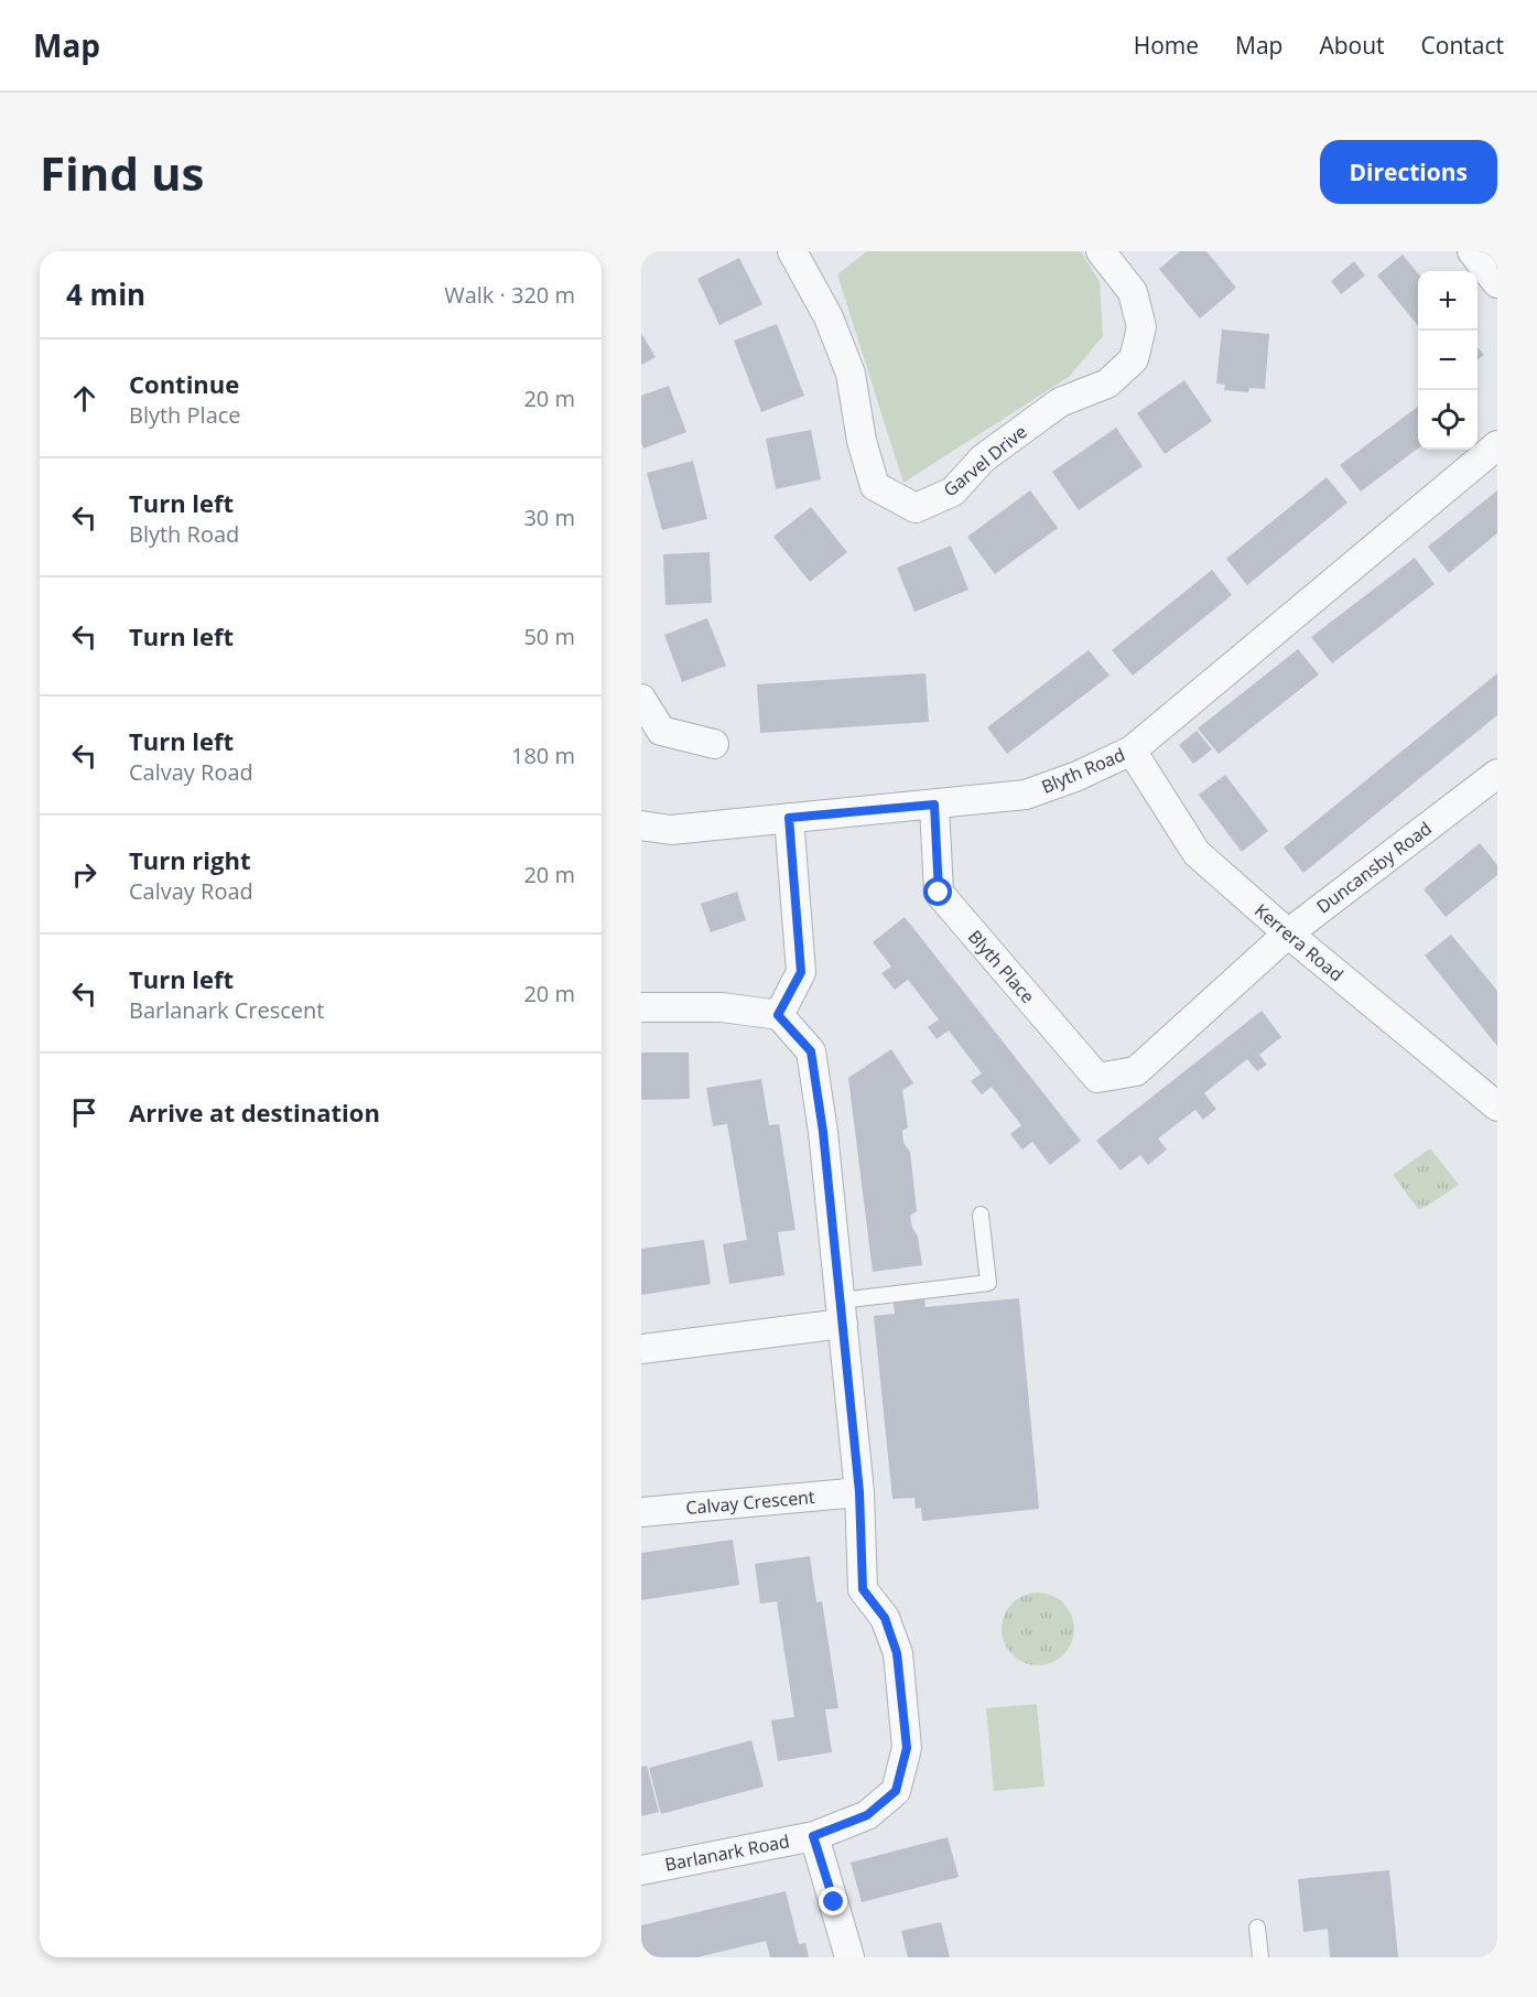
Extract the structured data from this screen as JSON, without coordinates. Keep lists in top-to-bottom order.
{
  "streets": {
    "street": [
      "Garvel Drive",
      "Blyth Road",
      "Duncansby Road",
      "Kerrera Road",
      "Blyth Place",
      "Calvay Crescent",
      "Barlanark Road"
    ]
  },
  "crossings": [
    ["Blyth Road", "Kerrera Road"],
    ["Blyth Road", "Blyth Place"],
    ["Duncansby Road", "Kerrera Road"],
    ["Duncansby Road", "Blyth Place"],
    ["Calvay Crescent", "Barlanark Road"]
  ],
  "page": {
    "header": "Map",
    "nav": [
      "Home",
      "Map",
      "About",
      "Contact"
    ],
    "buttons": "Directions",
    "title": "Find us",
    "heading": ["4 min", "Walk · 320 m"],
    "map_buttons": ["+", "−"],
    "list": [
      ["Continue", "Blyth Place", "20 m"],
      ["Turn left", "Blyth Road", "30 m"],
      ["Turn left", "50 m"],
      ["Turn left", "Calvay Road", "180 m"],
      ["Turn right", "Calvay Road", "20 m"],
      ["Turn left", "Barlanark Crescent", "20 m"],
      "Arrive at destination"
    ]
  }
}
